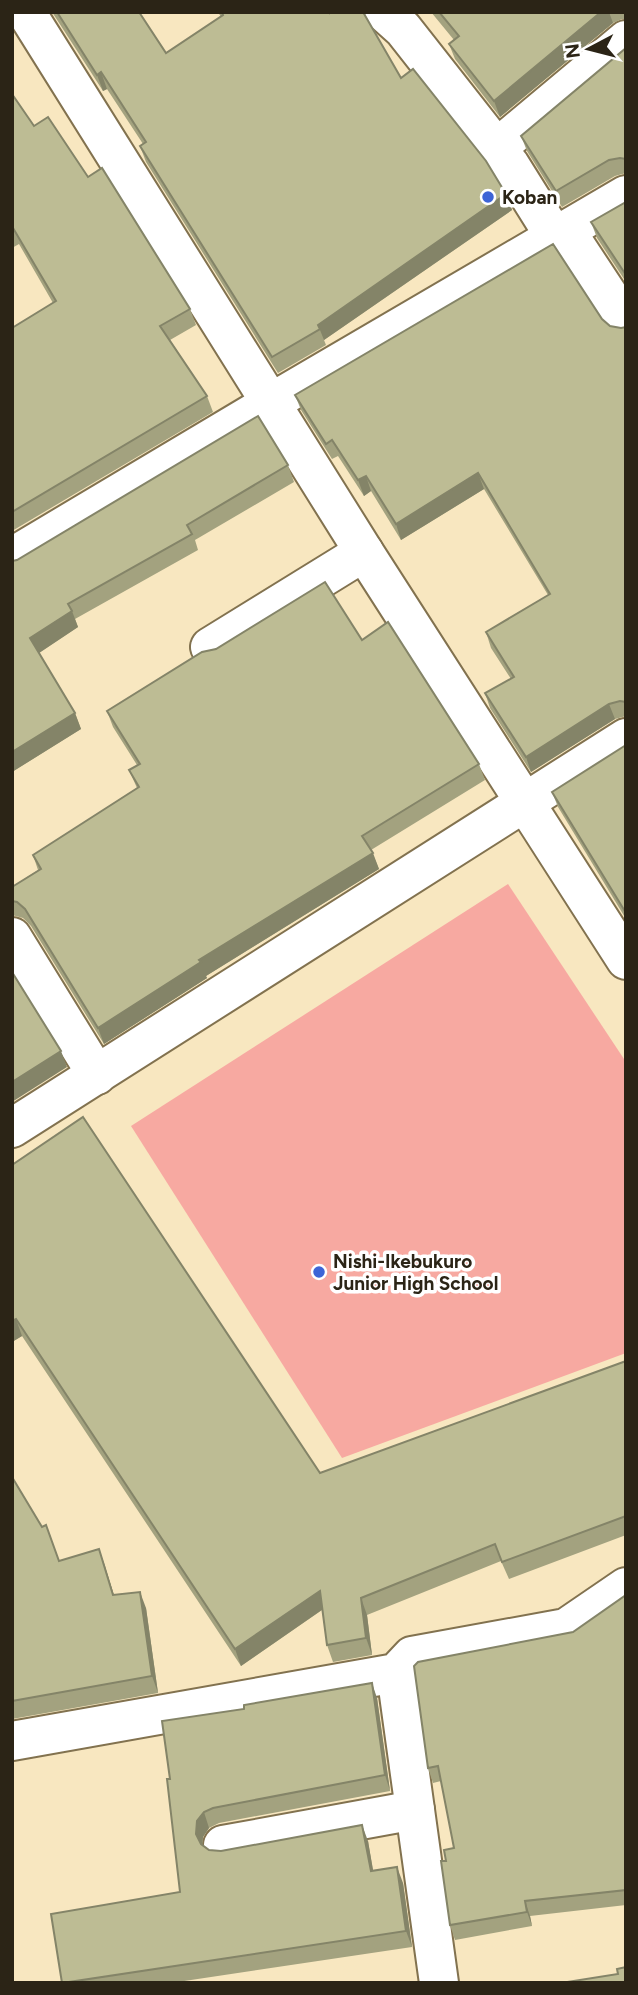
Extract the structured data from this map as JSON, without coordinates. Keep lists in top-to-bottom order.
{
  "places": ["Koban", "Nishi-Ikebukuro Junior High School"],
  "north": "left"
}
